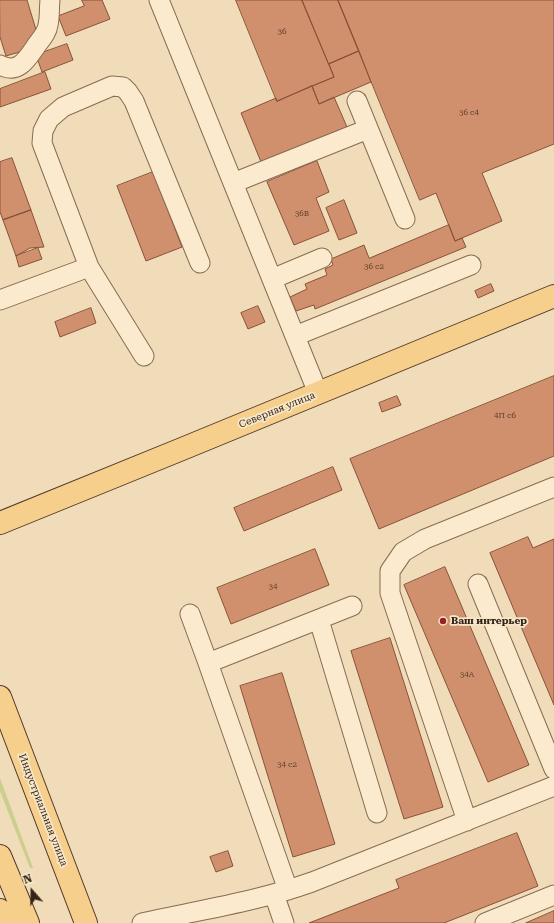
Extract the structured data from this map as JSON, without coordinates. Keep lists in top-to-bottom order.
{
  "streets": {
    "main road": ["Северная улица", "Индустриальная улица"]
  },
  "places": ["Ваш интерьер"],
  "house_numbers": [
    "36",
    "36 с4",
    "36В",
    "36 с2",
    "4П с6",
    "34",
    "34А",
    "34 с2"
  ],
  "north": "top"
}
